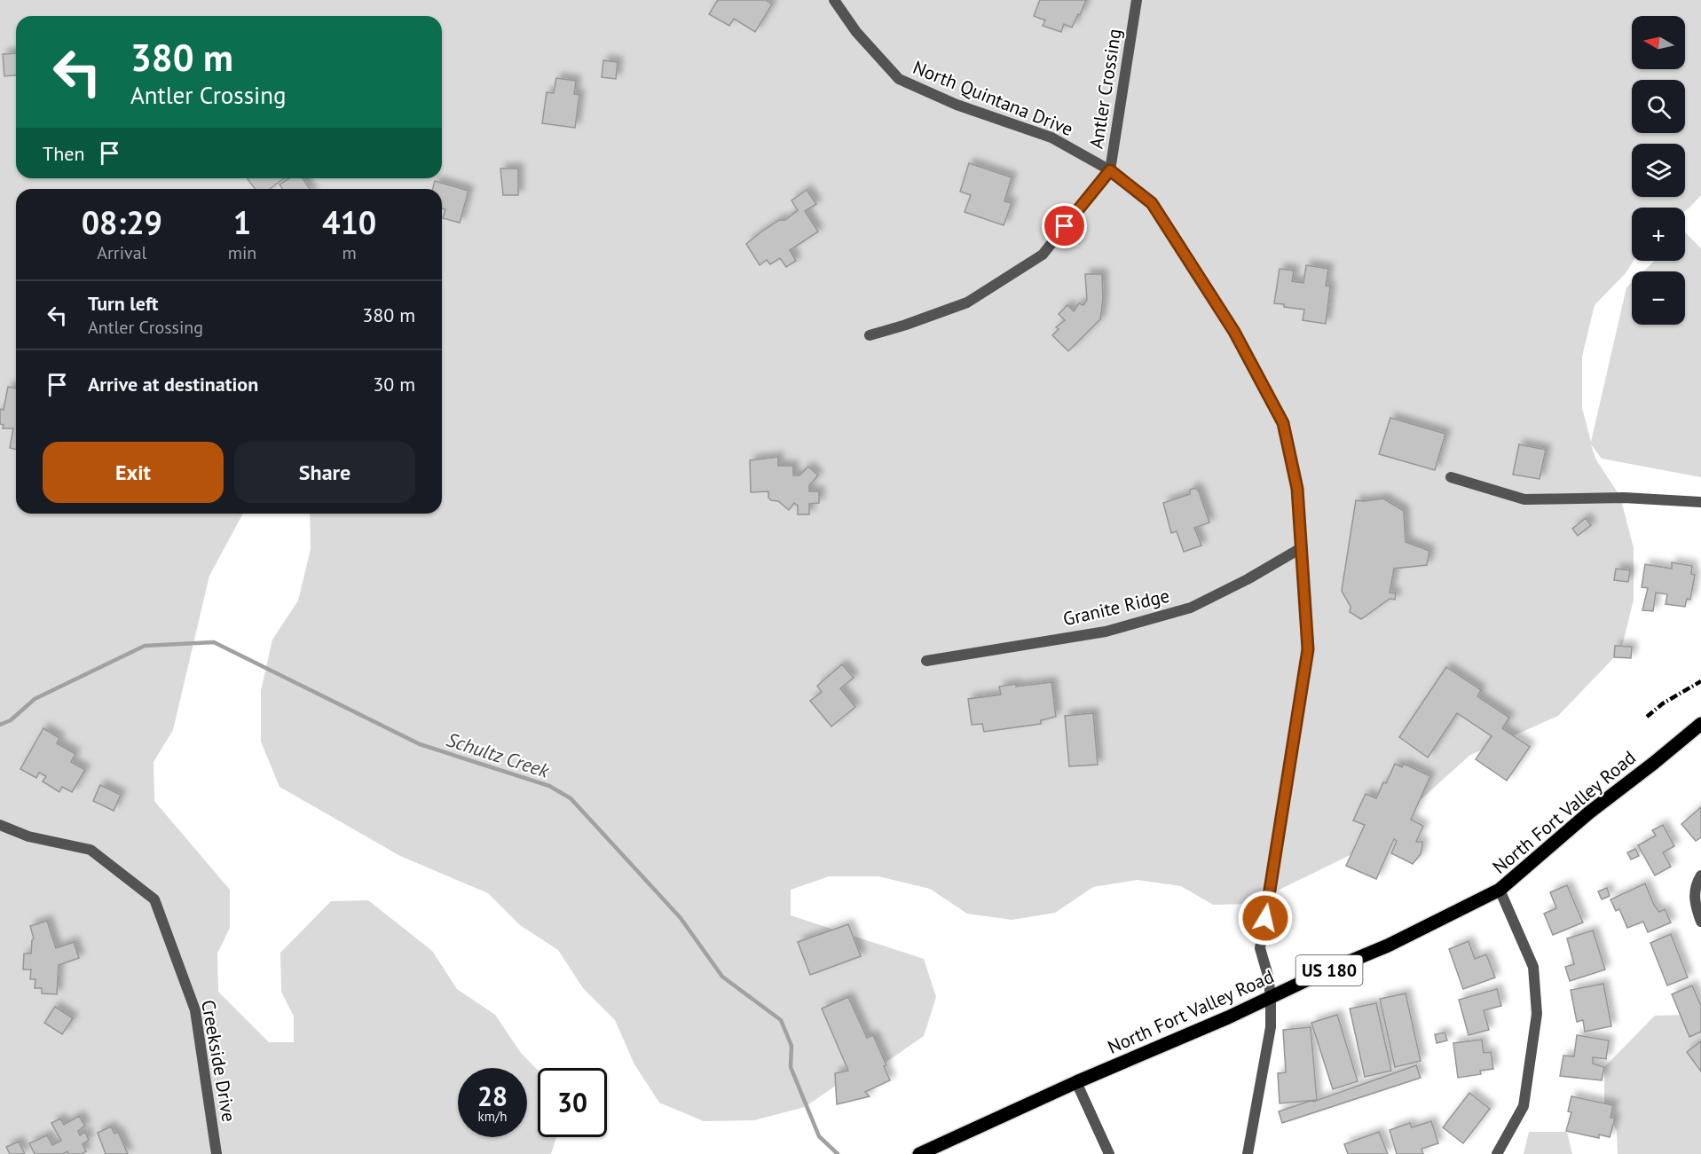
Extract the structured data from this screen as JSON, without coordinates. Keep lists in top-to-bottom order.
{
  "streets": {
    "main road": ["North Fort Valley Road", "US 180"],
    "street": [
      "Antler Crossing",
      "North Quintana Drive",
      "Granite Ridge",
      "Creekside Drive"
    ]
  },
  "crossings": [
    ["Antler Crossing", "North Quintana Drive"],
    ["North Quintana Drive", "Granite Ridge"],
    ["North Quintana Drive", "North Fort Valley Road"]
  ],
  "water": ["Schultz Creek"],
  "north": "left",
  "page": {
    "map_buttons": ["+", "−"],
    "turn": ["380 m", "Antler Crossing"],
    "then": "Then",
    "eta": [
      "08:29",
      "Arrival",
      "1",
      "min",
      "410",
      "m"
    ],
    "list": [
      {
        "name": "Turn left",
        "note": "Antler Crossing",
        "value": "380 m"
      },
      {
        "name": "Arrive at destination",
        "value": "30 m"
      }
    ],
    "buttons": ["Exit", "Share"],
    "speed": "28 km/h",
    "limit": "30"
  }
}
